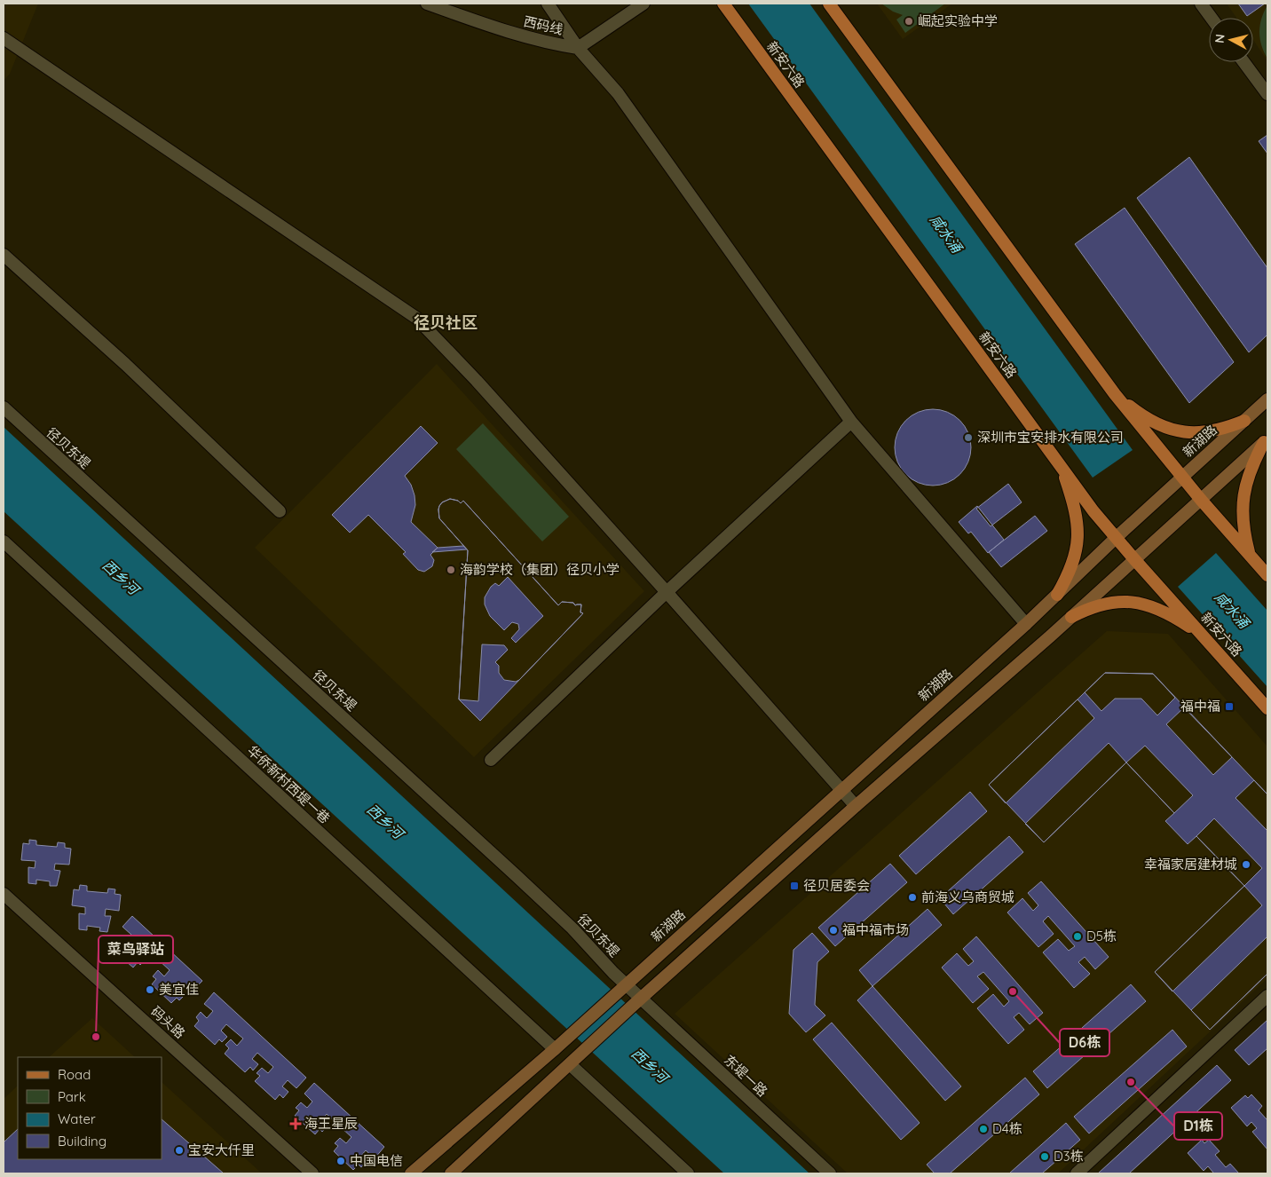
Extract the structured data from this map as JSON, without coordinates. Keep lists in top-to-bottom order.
{
  "streets": {
    "main road": ["新安六路", "新湖路"],
    "street": [
      "西码线",
      "径贝东堤",
      "华侨新村西堤一巷",
      "码头路",
      "东堤一路"
    ]
  },
  "crossings": [
    ["新安六路", "新湖路"],
    ["新湖路", "径贝东堤"],
    ["新湖路", "华侨新村西堤一巷"],
    ["径贝东堤", "东堤一路"]
  ],
  "districts": ["径贝社区"],
  "water": ["咸水涌", "西乡河"],
  "places": {
    "other": [
      "崛起实验中学",
      "深圳市宝安排水有限公司",
      "海韵学校（集团）径贝小学",
      "幸福家居建材城",
      "前海义乌商贸城",
      "福中福市场",
      "D5栋",
      "美宜佳",
      "D6栋",
      "菜鸟驿站",
      "D1栋",
      "D4栋",
      "宝安大仟里",
      "D3栋",
      "中国电信"
    ],
    "transit": ["福中福", "径贝居委会"],
    "health": ["海王星辰"]
  },
  "legend": [
    "Road",
    "Park",
    "Water",
    "Building"
  ],
  "north": "left"
}
